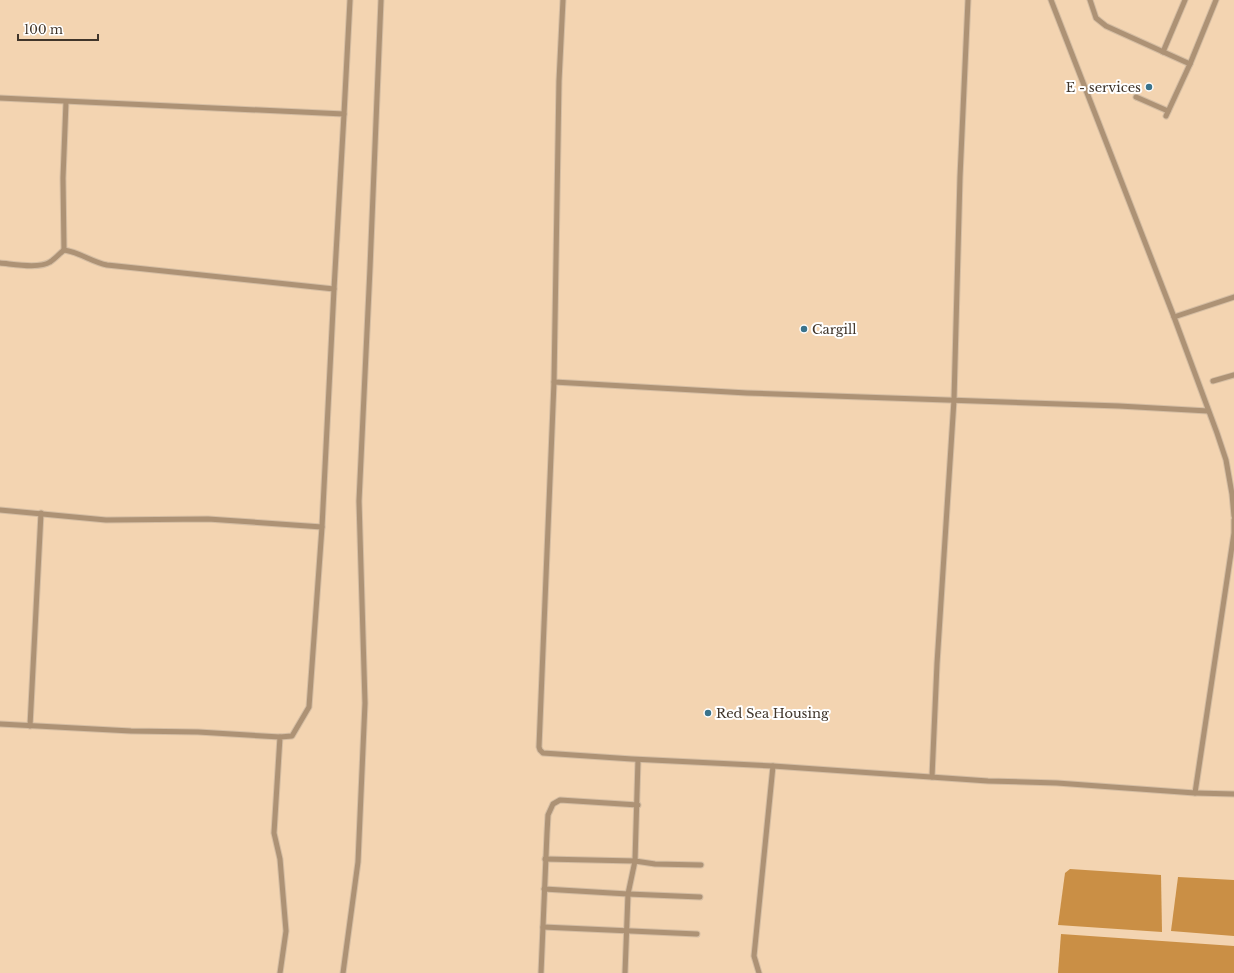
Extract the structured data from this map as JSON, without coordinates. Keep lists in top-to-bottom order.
{
  "places": ["E - services", "Cargill", "Red Sea Housing"],
  "scale_bar": "100 m"
}
